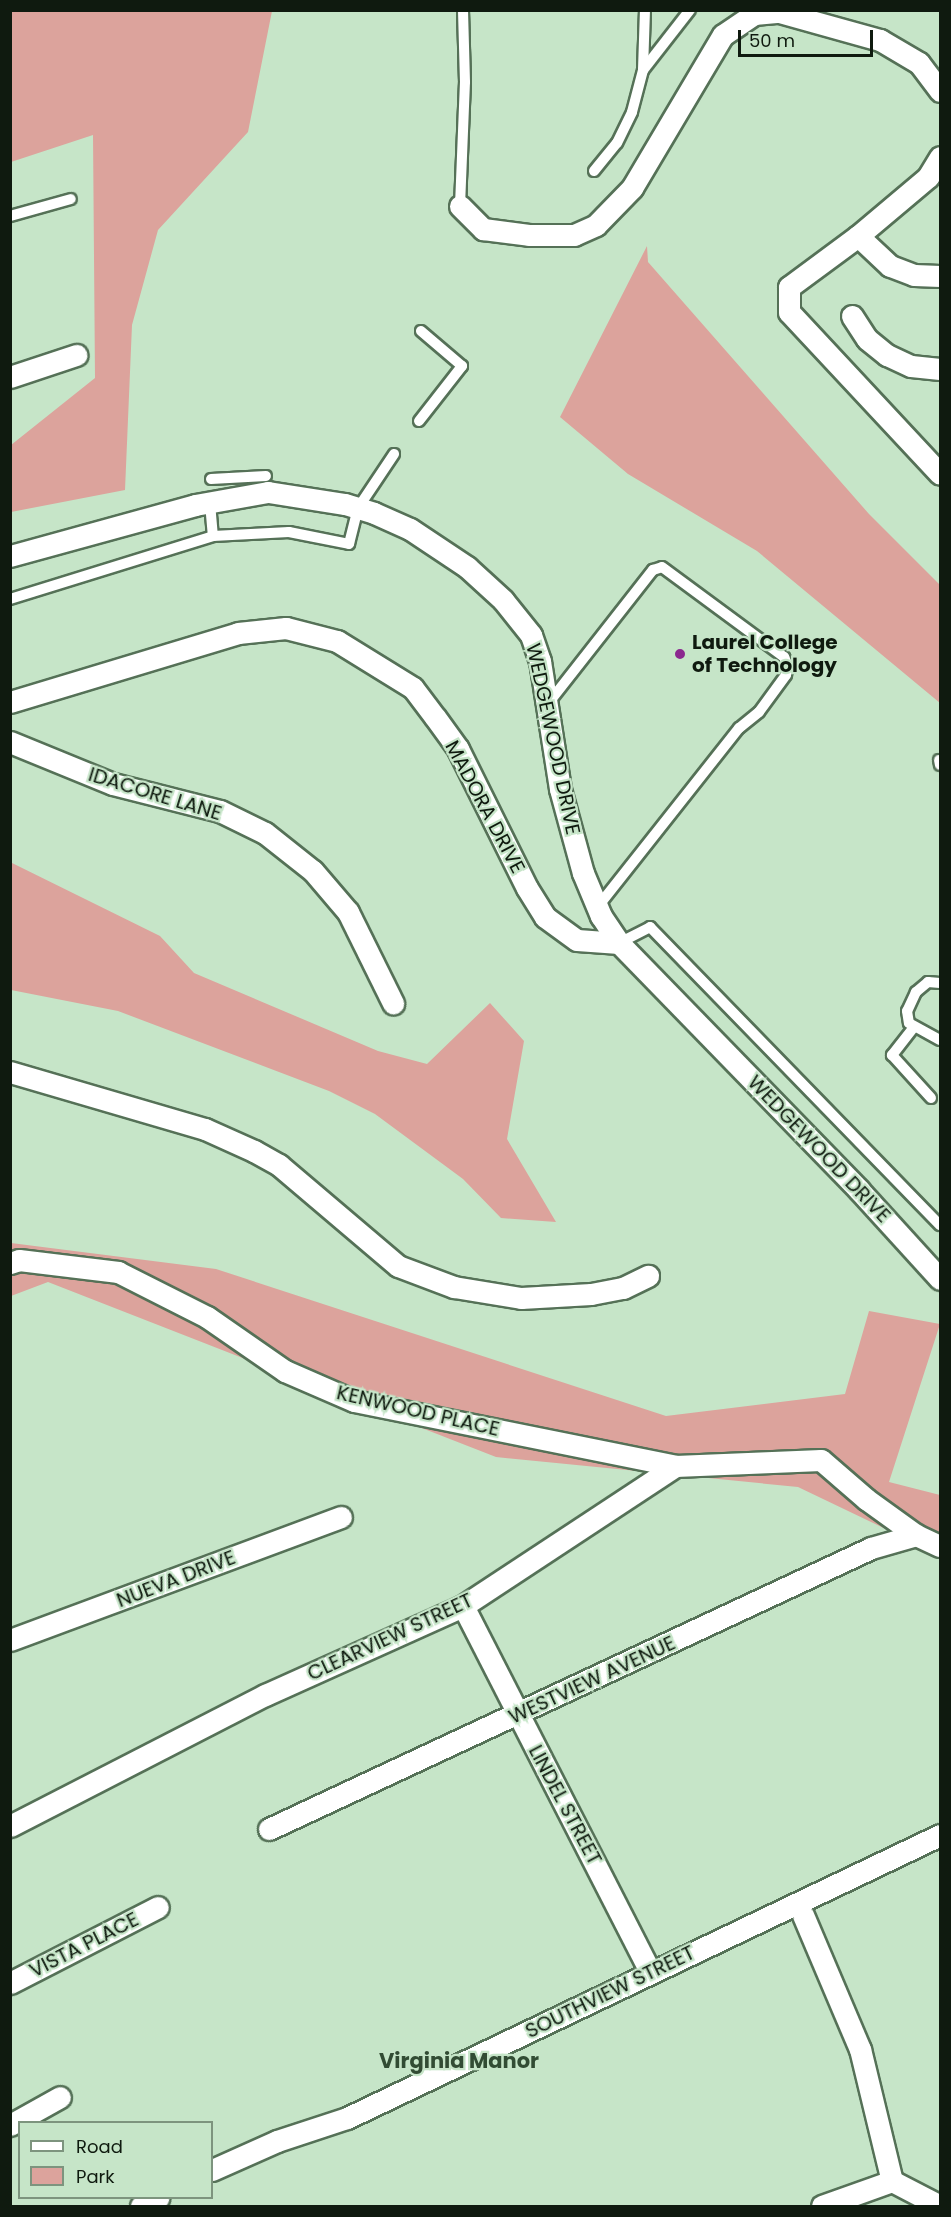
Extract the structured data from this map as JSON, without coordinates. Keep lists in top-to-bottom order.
{
  "streets": {
    "street": [
      "WEDGEWOOD DRIVE",
      "IDACORE LANE",
      "MADORA DRIVE",
      "KENWOOD PLACE",
      "NUEVA DRIVE",
      "CLEARVIEW STREET",
      "WESTVIEW AVENUE",
      "LINDEL STREET",
      "VISTA PLACE",
      "SOUTHVIEW STREET"
    ]
  },
  "crossings": [
    ["WEDGEWOOD DRIVE", "MADORA DRIVE"],
    ["KENWOOD PLACE", "CLEARVIEW STREET"],
    ["KENWOOD PLACE", "WESTVIEW AVENUE"],
    ["CLEARVIEW STREET", "LINDEL STREET"],
    ["WESTVIEW AVENUE", "LINDEL STREET"],
    ["LINDEL STREET", "SOUTHVIEW STREET"]
  ],
  "districts": ["Virginia Manor"],
  "places": ["Laurel College of Technology"],
  "legend": ["Road", "Park"],
  "scale_bar": "50 m"
}
